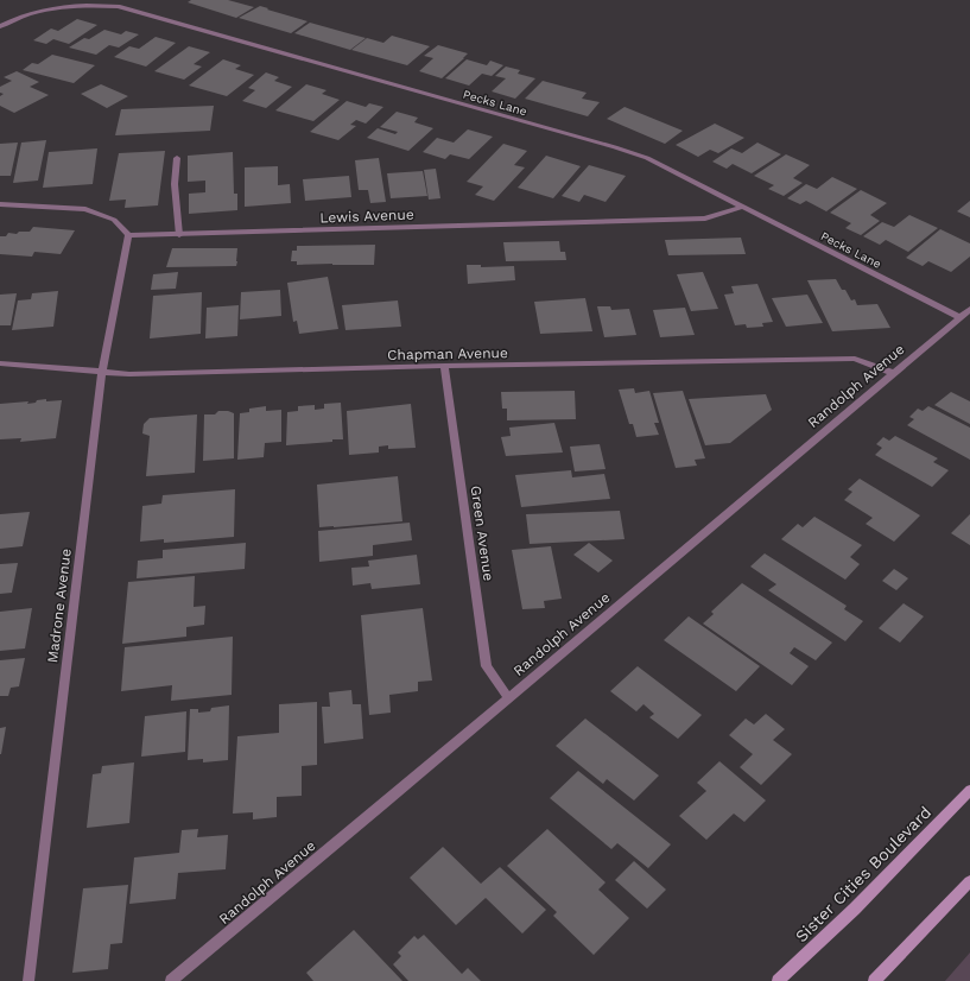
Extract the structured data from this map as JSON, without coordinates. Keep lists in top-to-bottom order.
{
  "streets": {
    "main road": ["Sister Cities Boulevard"],
    "street": [
      "Pecks Lane",
      "Lewis Avenue",
      "Chapman Avenue",
      "Randolph Avenue",
      "Green Avenue",
      "Madrone Avenue"
    ]
  },
  "crossings": [
    ["Pecks Lane", "Lewis Avenue"],
    ["Pecks Lane", "Randolph Avenue"],
    ["Lewis Avenue", "Madrone Avenue"],
    ["Chapman Avenue", "Randolph Avenue"],
    ["Chapman Avenue", "Green Avenue"],
    ["Chapman Avenue", "Madrone Avenue"],
    ["Randolph Avenue", "Green Avenue"]
  ]
}
